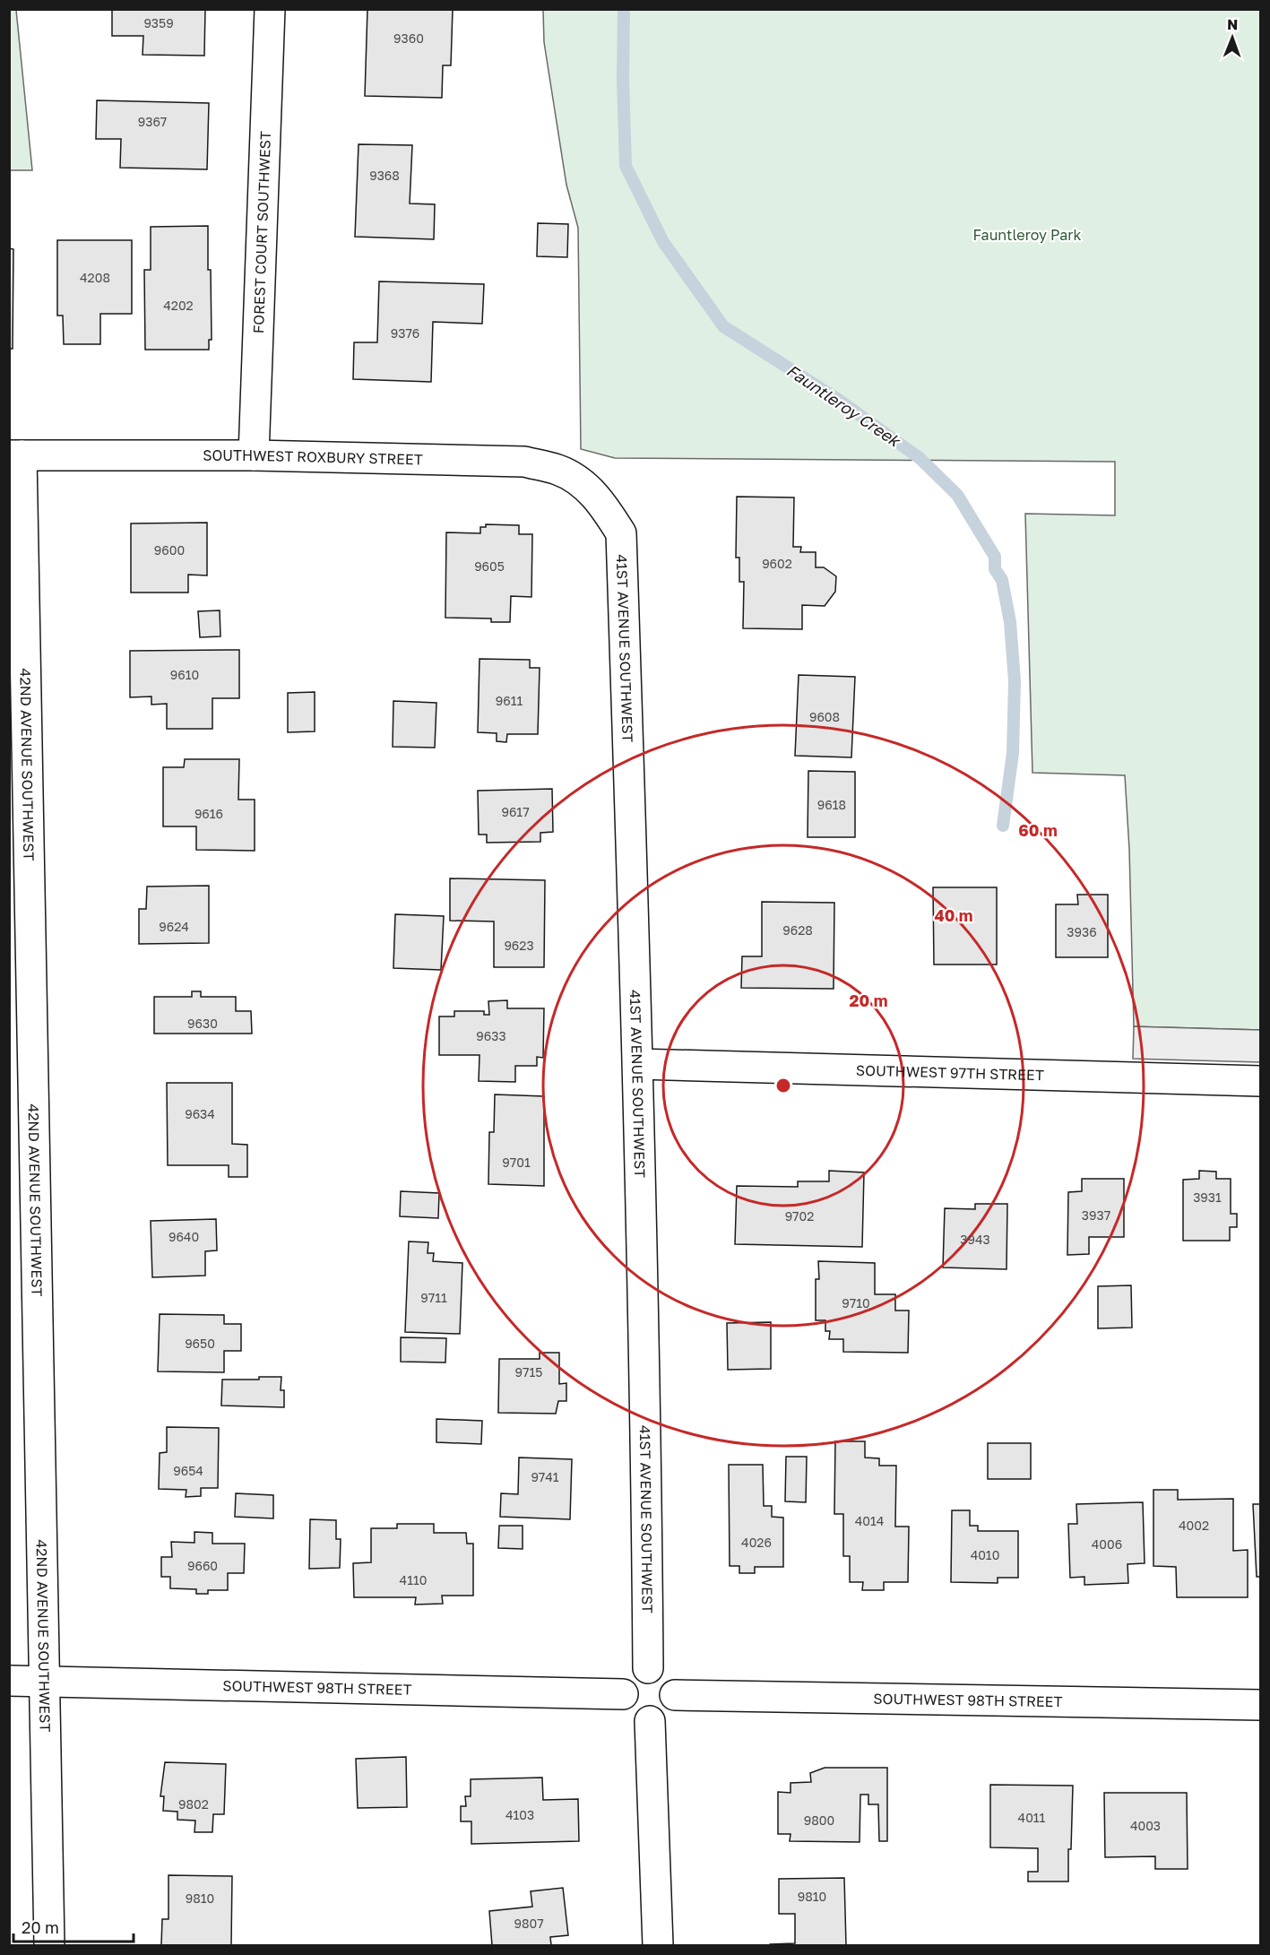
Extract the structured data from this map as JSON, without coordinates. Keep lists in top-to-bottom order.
{
  "streets": {
    "street": [
      "FOREST COURT SOUTHWEST",
      "SOUTHWEST ROXBURY STREET",
      "41ST AVENUE SOUTHWEST",
      "42ND AVENUE SOUTHWEST",
      "SOUTHWEST 97TH STREET",
      "SOUTHWEST 98TH STREET"
    ]
  },
  "crossings": [
    ["FOREST COURT SOUTHWEST", "SOUTHWEST ROXBURY STREET"],
    ["SOUTHWEST ROXBURY STREET", "41ST AVENUE SOUTHWEST"],
    ["SOUTHWEST ROXBURY STREET", "42ND AVENUE SOUTHWEST"],
    ["41ST AVENUE SOUTHWEST", "SOUTHWEST 97TH STREET"],
    ["41ST AVENUE SOUTHWEST", "SOUTHWEST 98TH STREET"],
    ["42ND AVENUE SOUTHWEST", "SOUTHWEST 98TH STREET"]
  ],
  "water": ["Fauntleroy Creek"],
  "parks": ["Fauntleroy Park"],
  "house_numbers": [
    "9359",
    "9360",
    "9367",
    "9368",
    "4208",
    "4202",
    "9376",
    "9600",
    "9602",
    "9605",
    "9610",
    "9611",
    "9608",
    "9618",
    "9617",
    "9616",
    "9624",
    "9628",
    "3936",
    "9623",
    "9630",
    "9633",
    "9634",
    "9701",
    "3931",
    "3937",
    "9702",
    "9640",
    "3943",
    "9711",
    "9710",
    "9650",
    "9715",
    "9654",
    "9741",
    "4014",
    "4002",
    "4026",
    "4006",
    "4010",
    "9660",
    "4110",
    "9802",
    "4103",
    "4011",
    "9800",
    "4003",
    "9810",
    "9810",
    "9807"
  ],
  "scale_bar": "20 m",
  "north": "top",
  "rings": ["60 m", "40 m", "20 m"]
}
